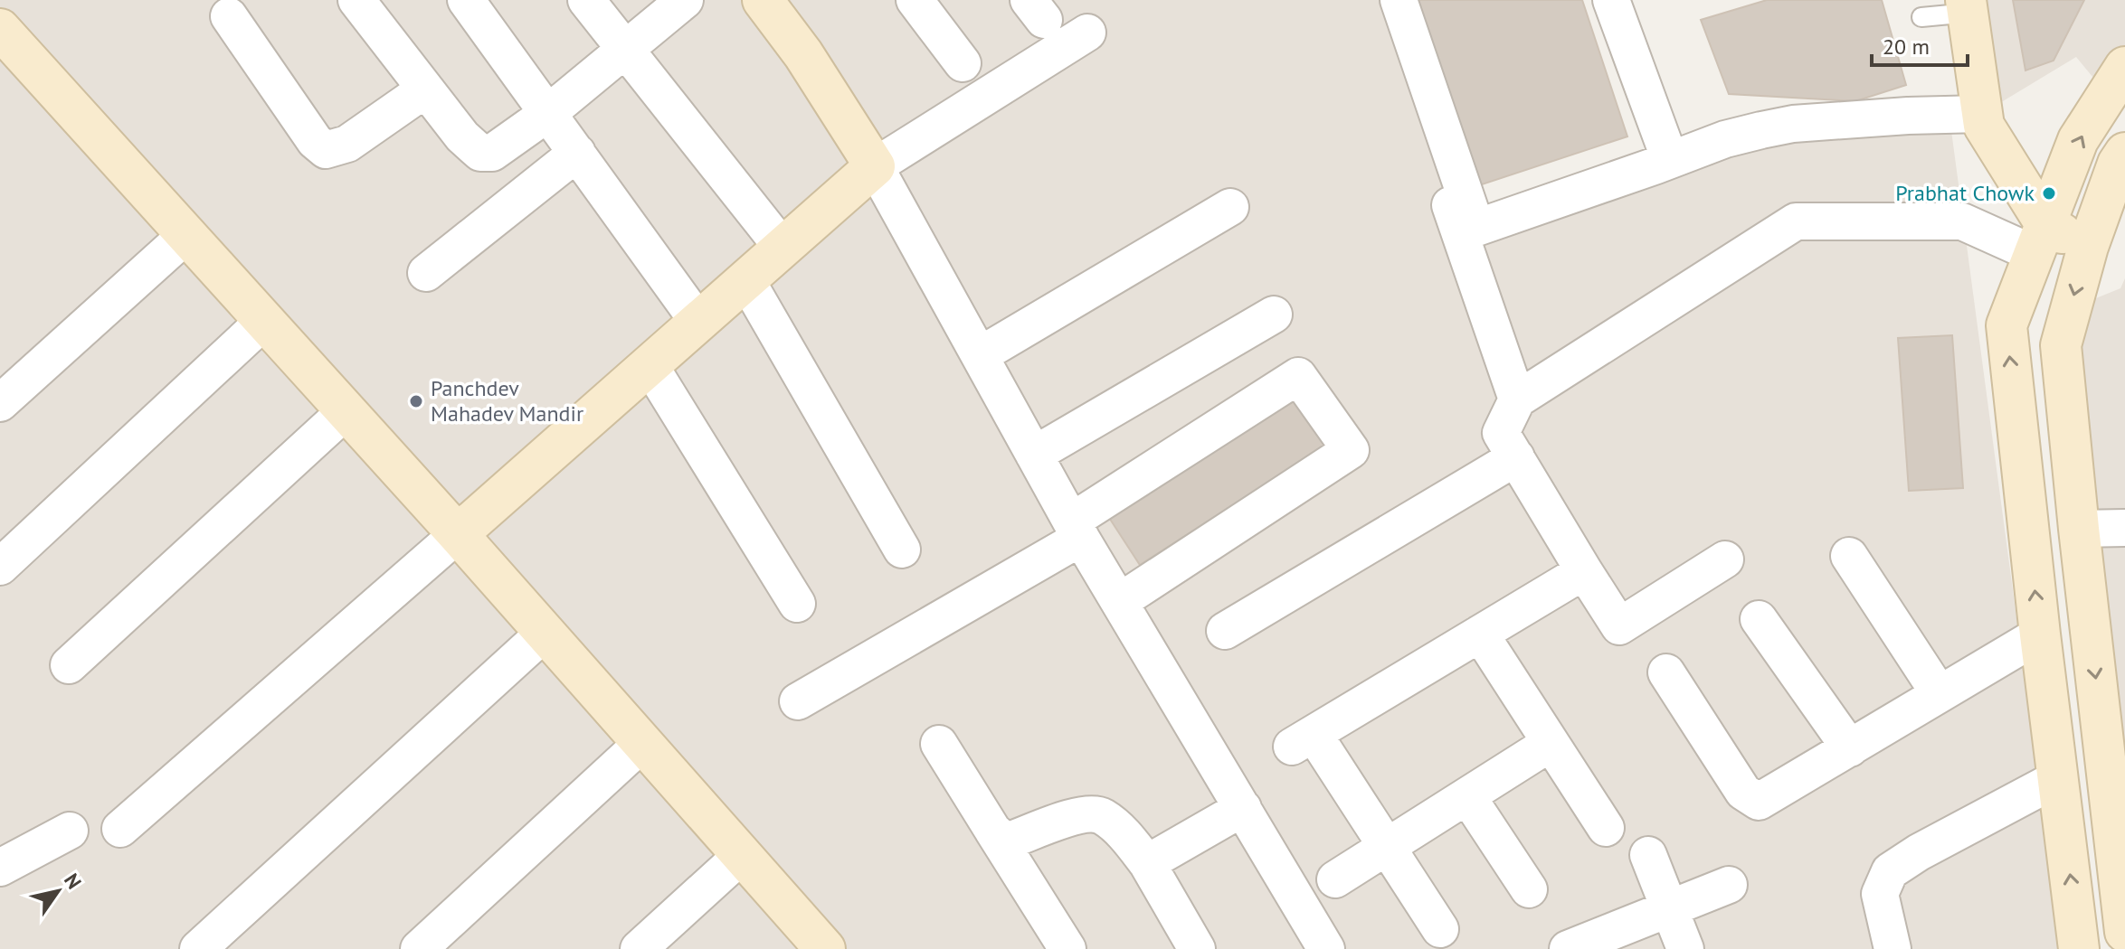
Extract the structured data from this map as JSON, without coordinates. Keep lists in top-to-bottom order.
{
  "places": ["Prabhat Chowk", "Panchdev Mahadev Mandir"],
  "scale_bar": "20 m",
  "north": "top right"
}
